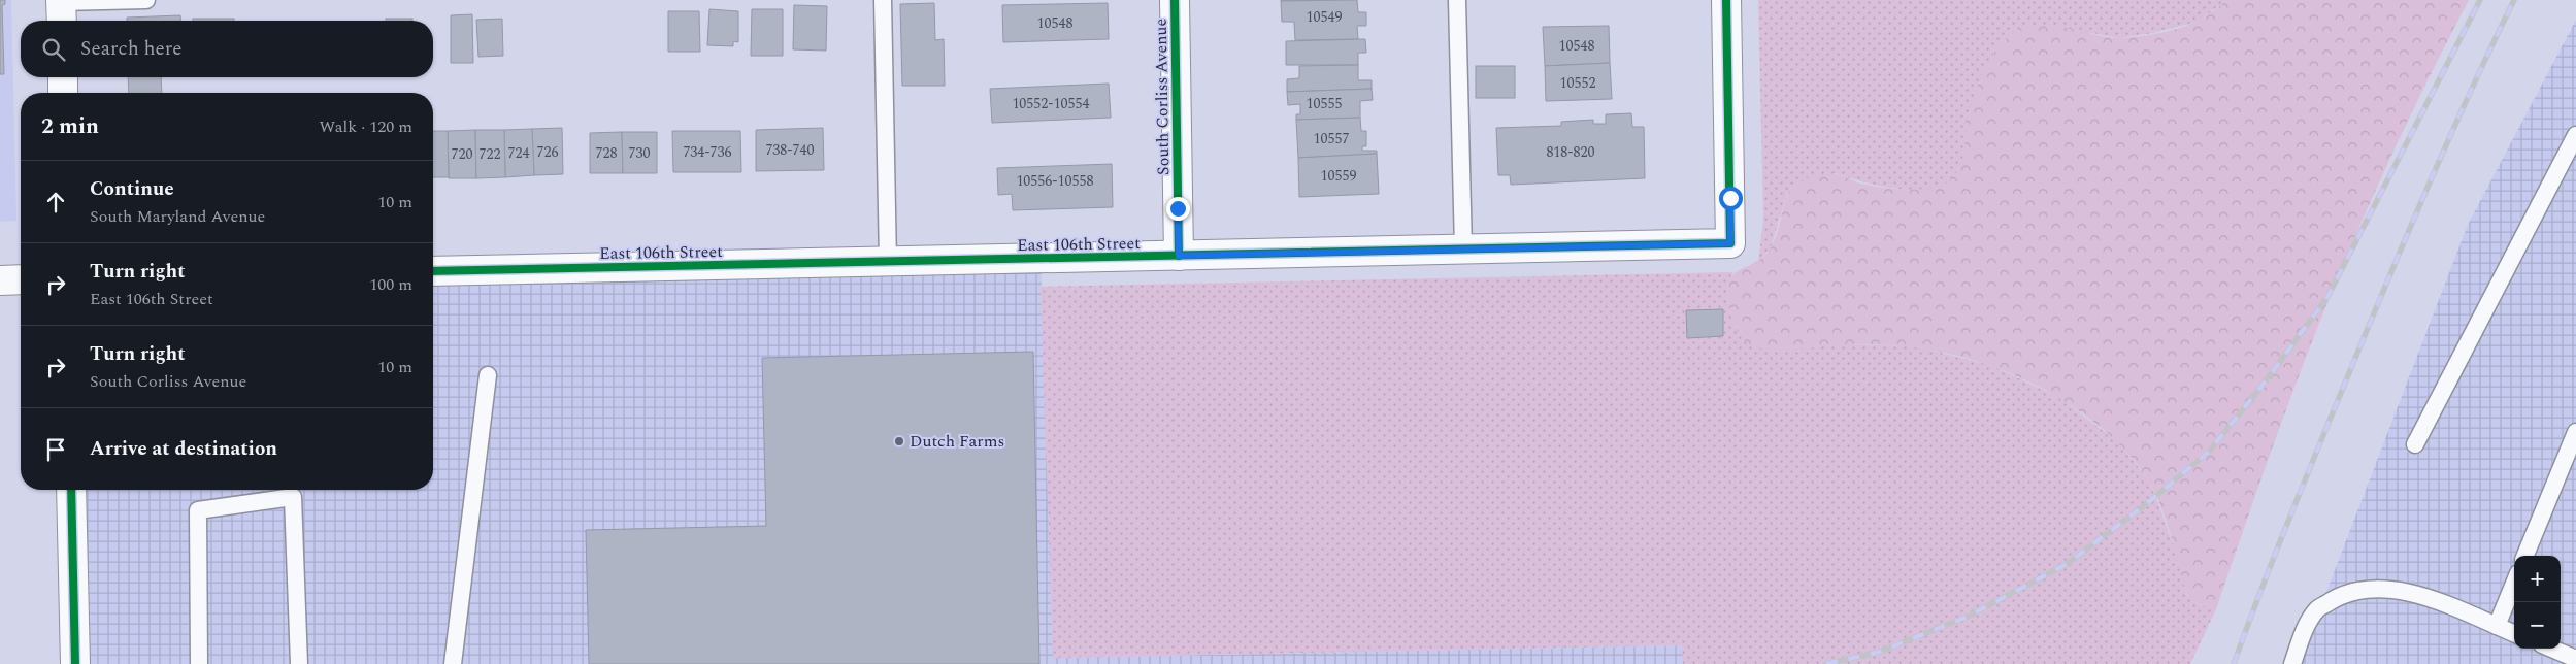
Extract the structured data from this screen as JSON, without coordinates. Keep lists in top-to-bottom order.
{
  "streets": {
    "street": ["South Corliss Avenue", "East 106th Street"]
  },
  "crossings": [
    ["South Corliss Avenue", "East 106th Street"]
  ],
  "places": ["Dutch Farms"],
  "house_numbers": [
    "10549",
    "10548",
    "10548",
    "10552",
    "10552-10554",
    "10555",
    "10557",
    "738-740",
    "726",
    "734-736",
    "818-820",
    "724",
    "728",
    "730",
    "720",
    "722",
    "10559",
    "10556-10558"
  ],
  "page": {
    "search": "Search here",
    "heading": ["2 min", "Walk · 120 m"],
    "list": [
      ["Continue", "South Maryland Avenue", "10 m"],
      ["Turn right", "East 106th Street", "100 m"],
      ["Turn right", "South Corliss Avenue", "10 m"],
      "Arrive at destination"
    ],
    "map_buttons": ["+", "−"]
  }
}
